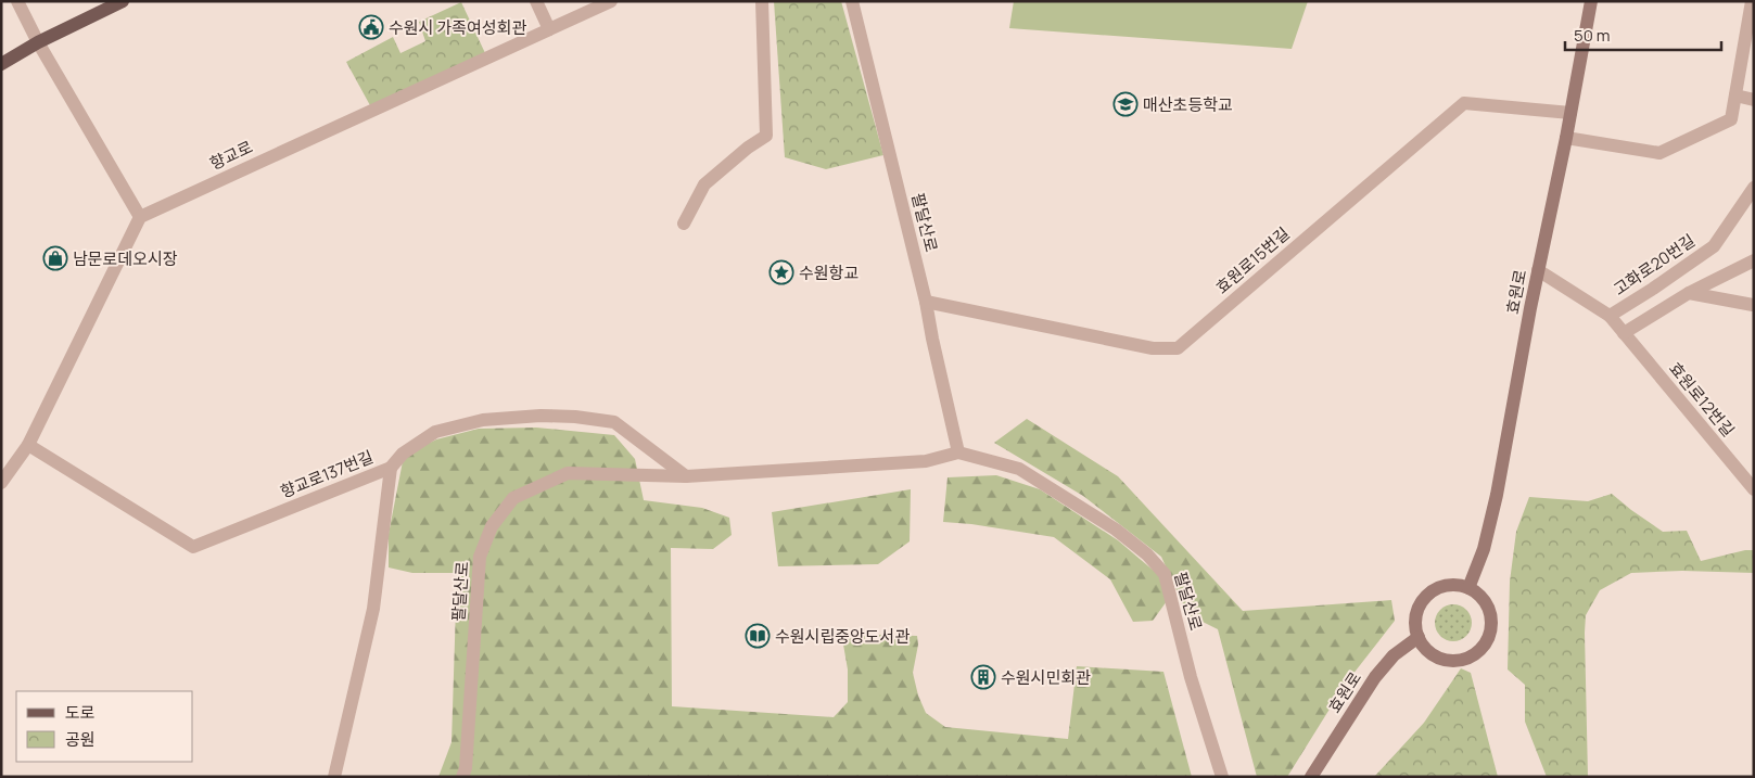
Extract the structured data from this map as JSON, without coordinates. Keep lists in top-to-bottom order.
{
  "streets": {
    "street": [
      "향교로",
      "팔달산로",
      "효원로15번길",
      "고화로20번길",
      "효원로",
      "효원로12번길",
      "향교로137번길"
    ]
  },
  "crossings": [
    ["팔달산로", "효원로15번길"],
    ["효원로15번길", "효원로"],
    ["고화로20번길", "효원로12번길"],
    ["효원로", "효원로12번길"]
  ],
  "places": {
    "public building": ["수원시 가족여성회관"],
    "school or university": ["매산초등학교"],
    "shop": ["남문로데오시장"],
    "place": ["수원항교"],
    "library": ["수원시립중앙도서관"],
    "building": ["수원시민회관"]
  },
  "legend": ["도로", "공원"],
  "scale_bar": "50 m"
}
